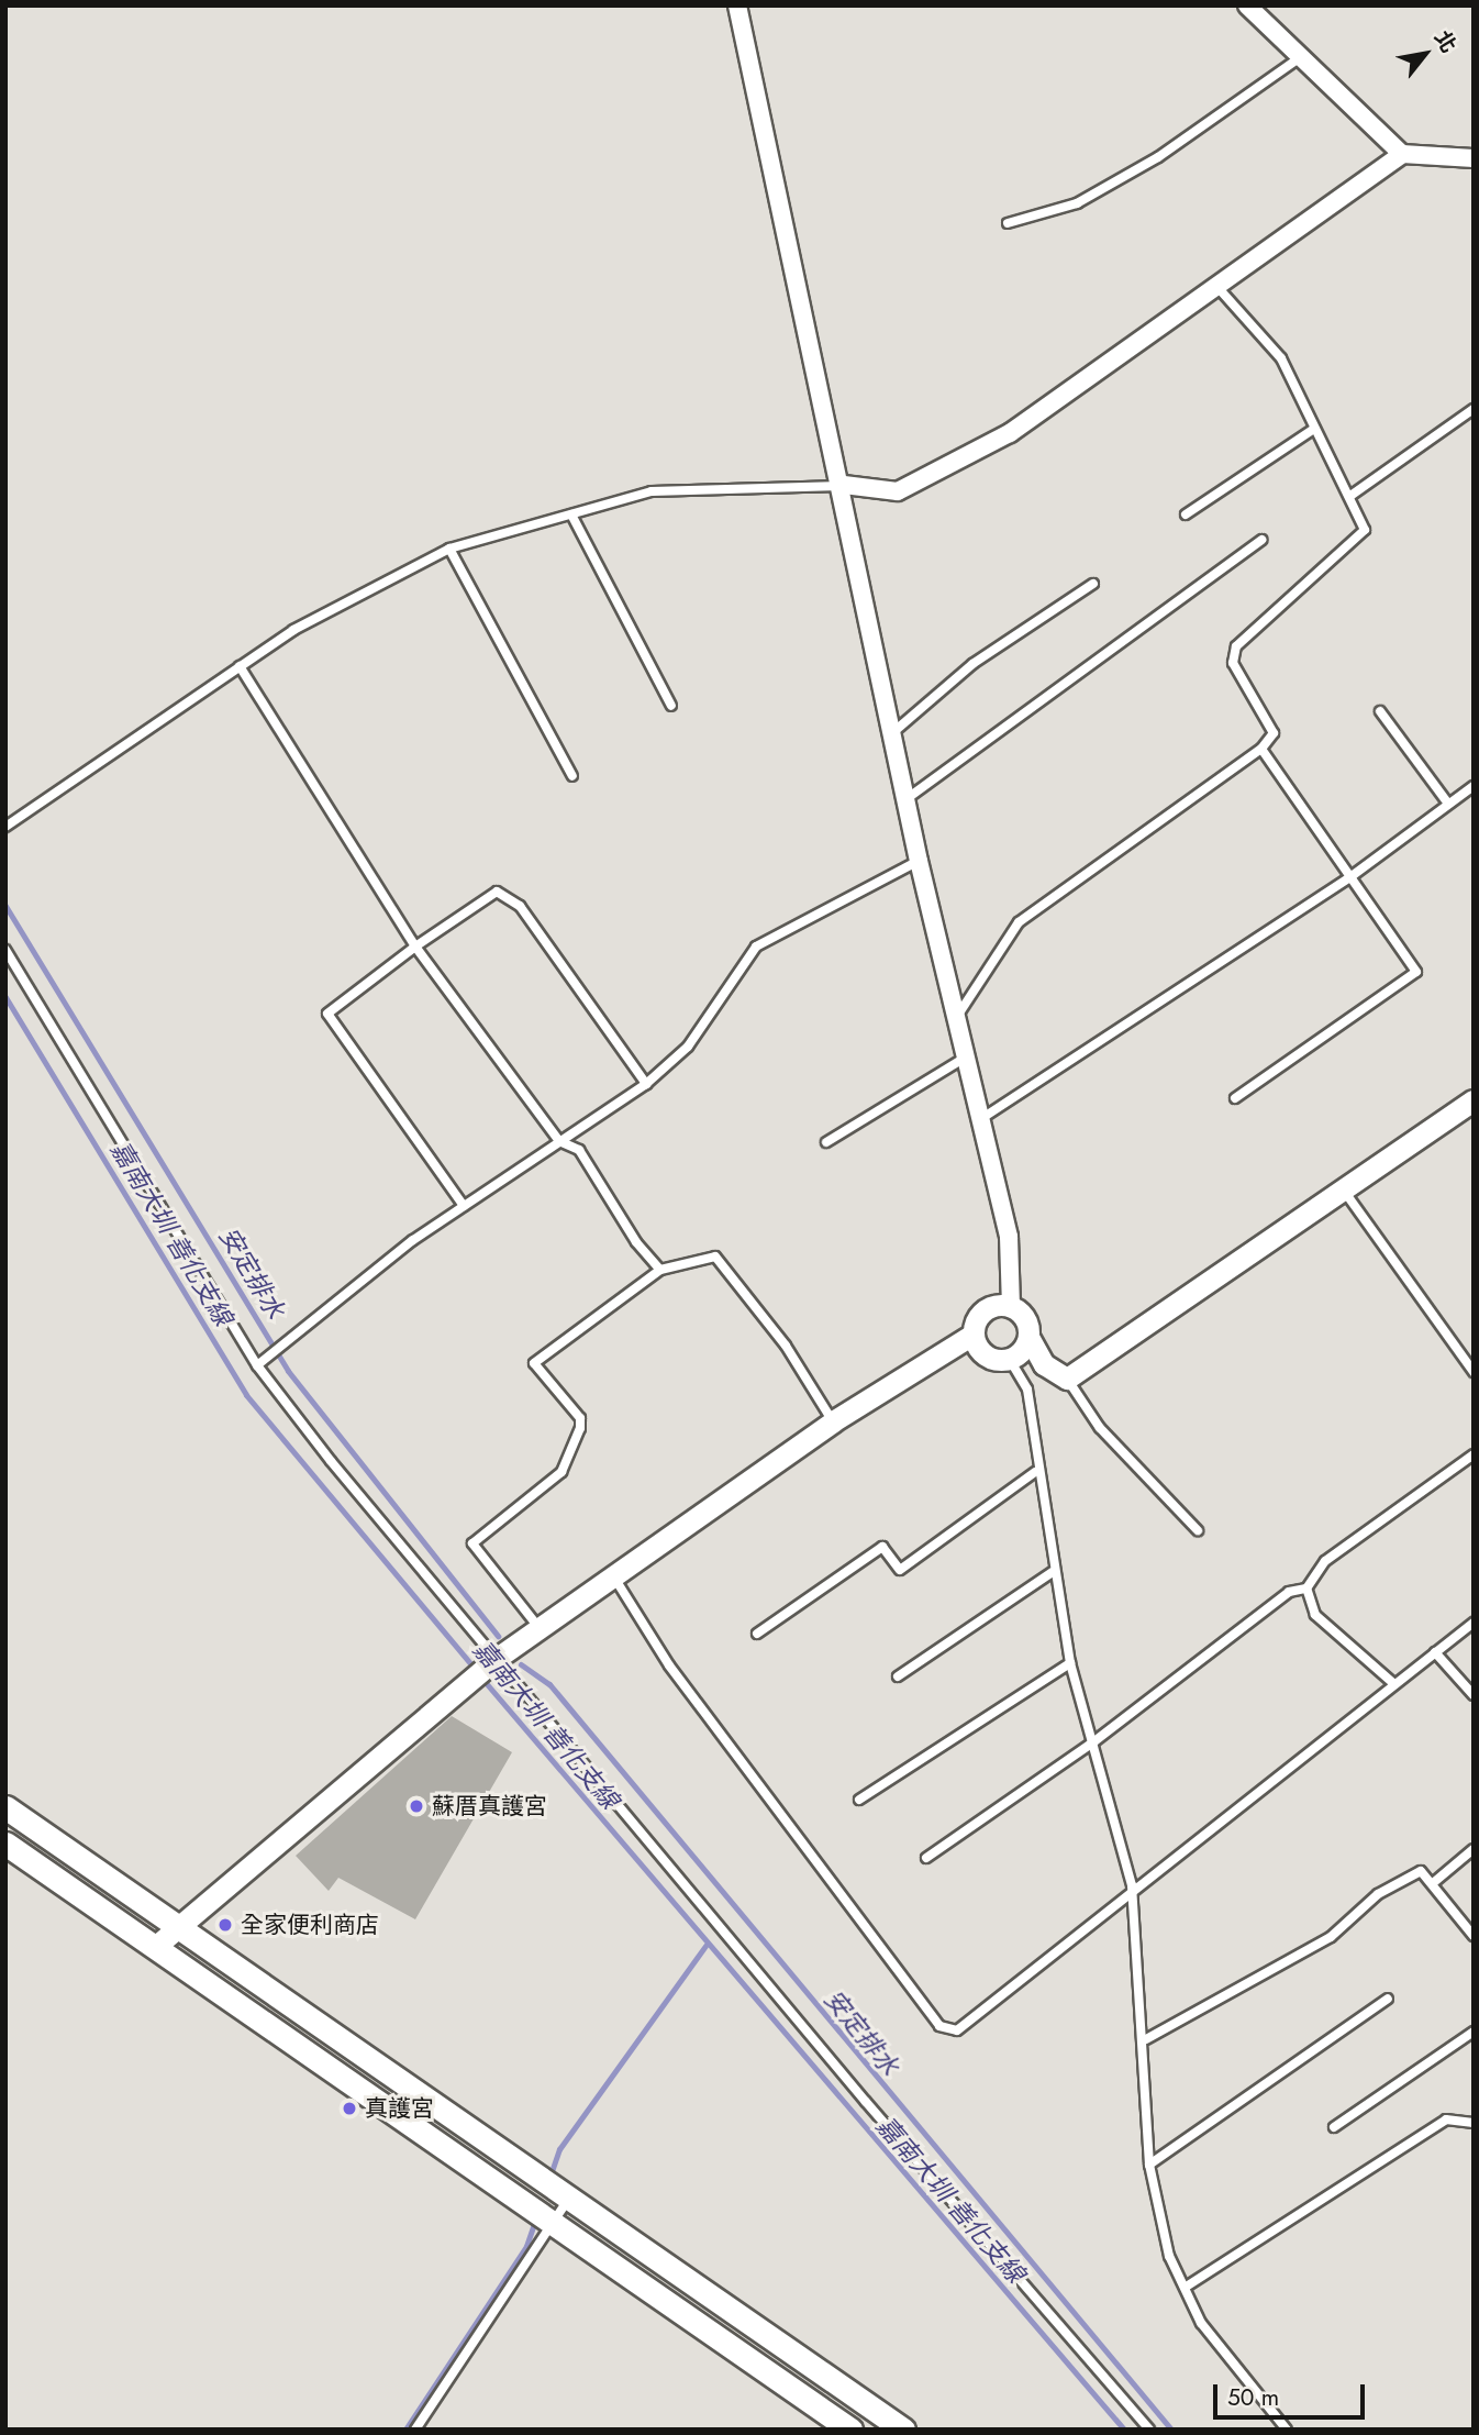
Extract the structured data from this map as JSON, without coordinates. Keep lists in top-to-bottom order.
{
  "water": ["嘉南大圳 善化支線", "安定排水"],
  "places": ["蘇厝真護宮", "全家便利商店", "真護宮"],
  "scale_bar": "50 m",
  "north": "top right"
}
